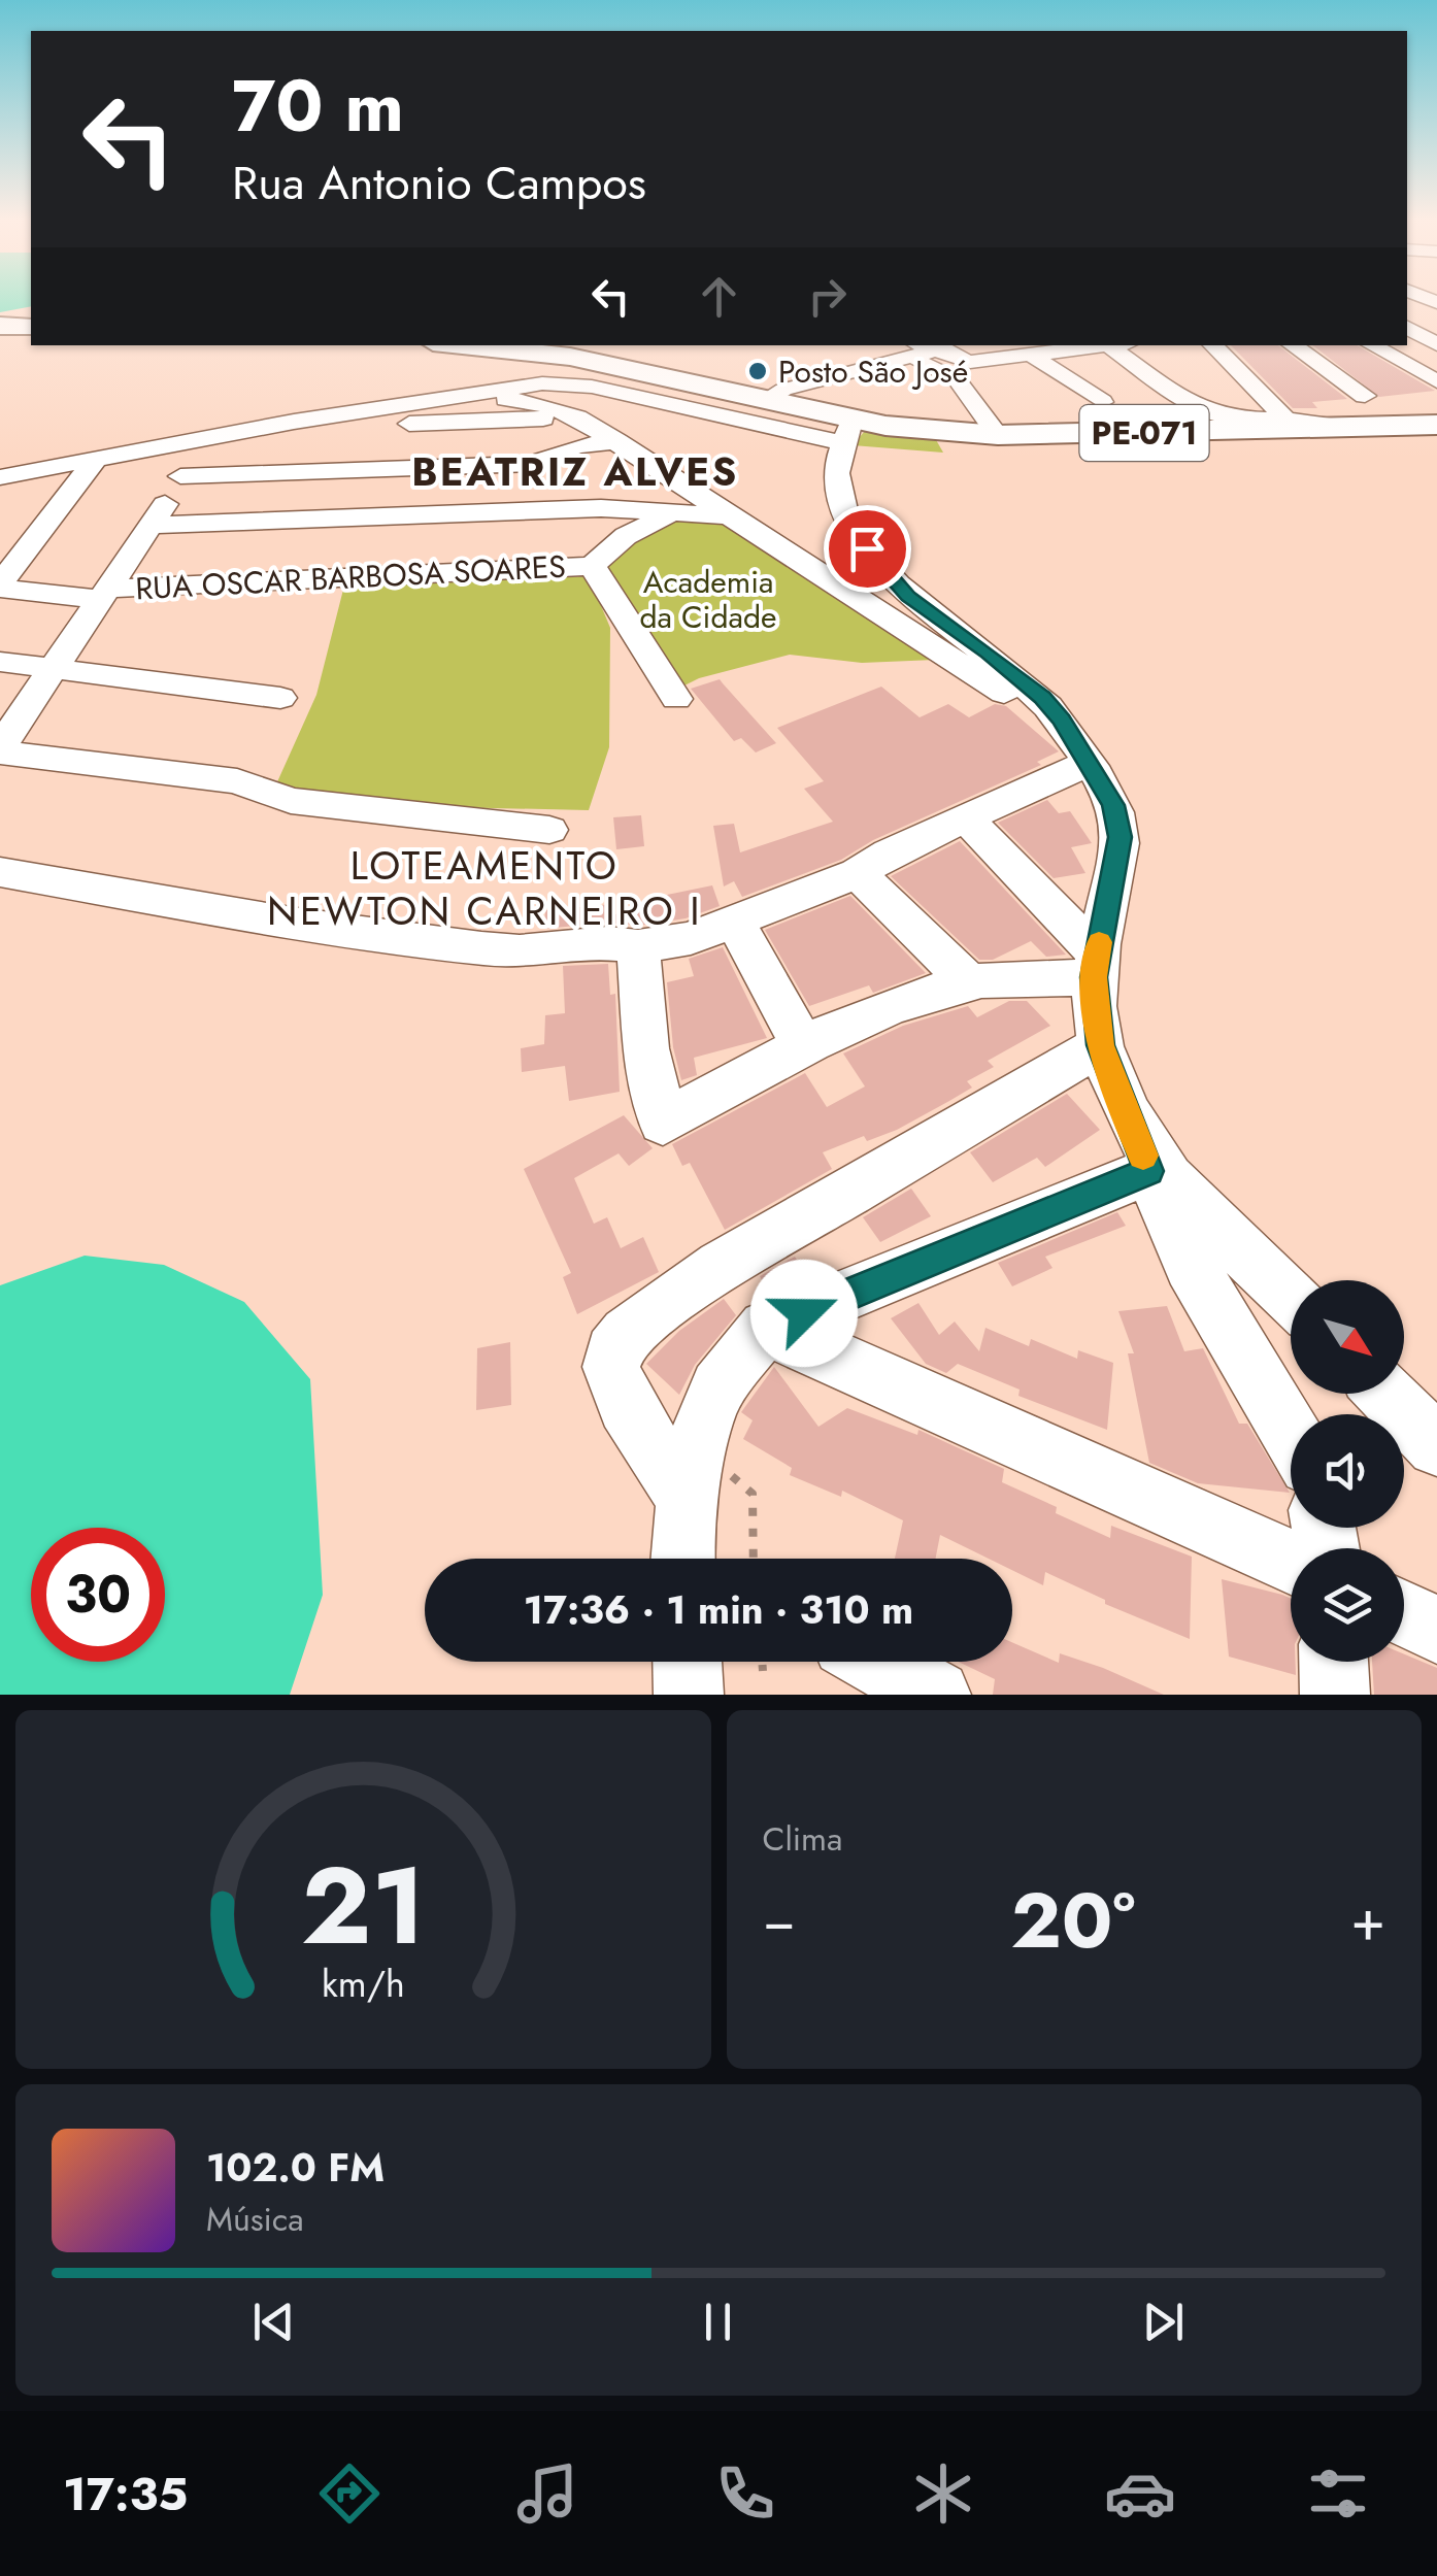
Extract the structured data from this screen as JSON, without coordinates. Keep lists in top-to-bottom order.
{
  "streets": {
    "main road": ["PE-071"],
    "street": ["RUA OSCAR BARBOSA SOARES"]
  },
  "districts": ["BEATRIZ ALVES", "LOTEAMENTO NEWTON CARNEIRO I"],
  "parks": ["Academia da Cidade"],
  "places": ["Posto São José"],
  "north": "bottom right",
  "page": {
    "turn": ["70 m", "Rua Antonio Campos"],
    "limit": "30",
    "trip": "17:36 · 1 min · 310 m",
    "tile": "Clima",
    "heat": ["−", "20°", "+"],
    "song": ["102.0 FM", "Música"],
    "tabs": "17:35",
    "gauge": ["21", "km/h"]
  }
}
